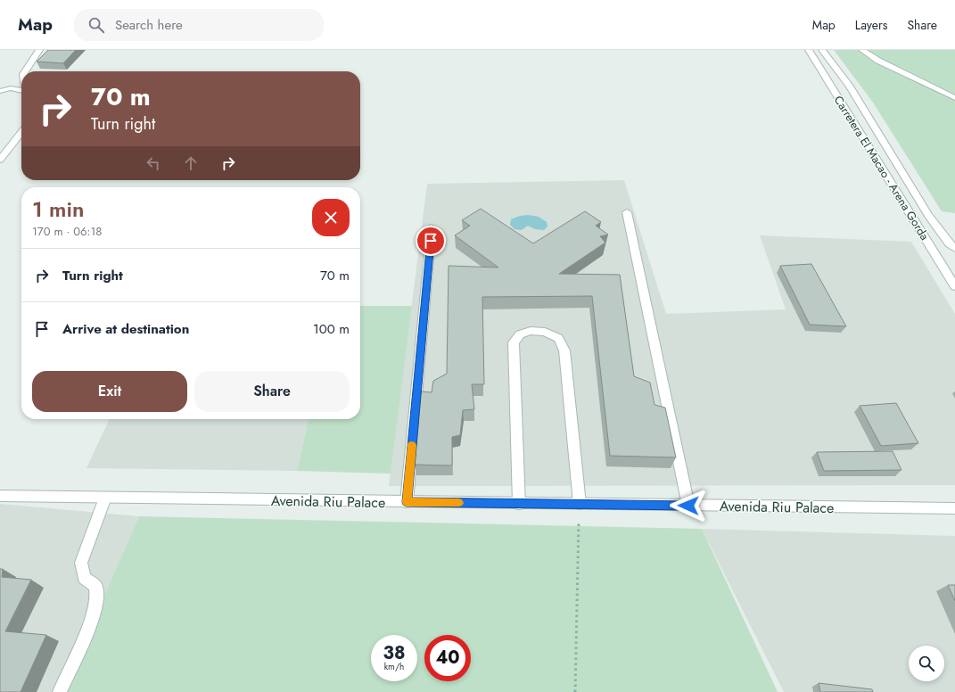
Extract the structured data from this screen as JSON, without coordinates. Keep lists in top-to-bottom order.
{
  "streets": {
    "street": ["Carretera El Macao - Arena Gorda", "Avenida Riu Palace"]
  },
  "page": {
    "header": "Map",
    "search": "Search here",
    "nav": ["Map", "Layers", "Share"],
    "turn": ["70 m", "Turn right"],
    "heading": ["1 min", "170 m · 06:18"],
    "list": [
      {
        "name": "Turn right",
        "value": "70 m"
      },
      {
        "name": "Arrive at destination",
        "value": "100 m"
      }
    ],
    "buttons": ["Exit", "Share"],
    "speed": "38 km/h",
    "limit": "40"
  }
}
